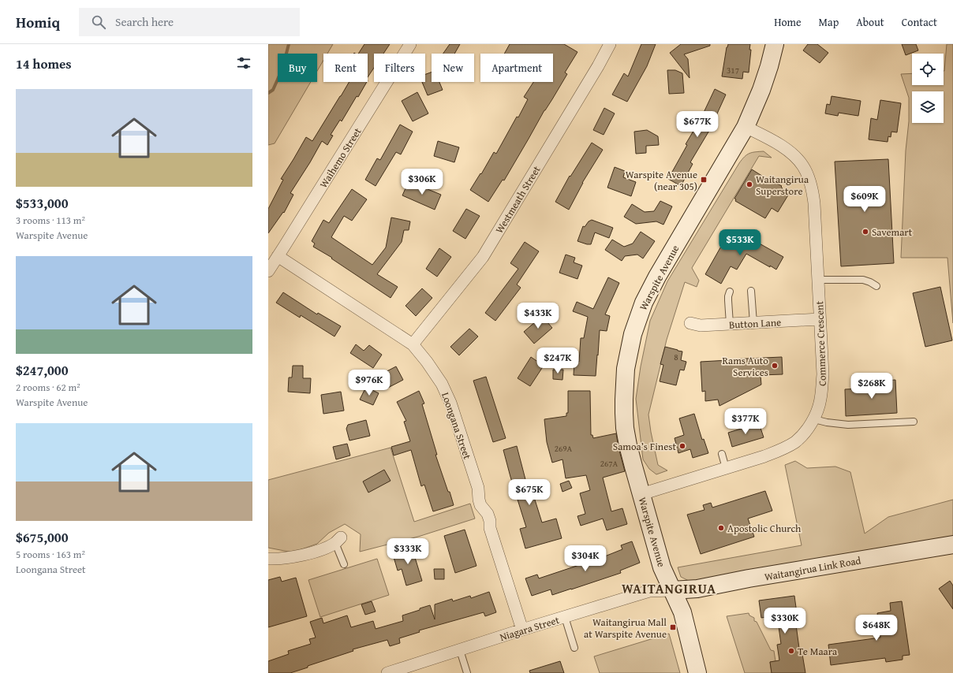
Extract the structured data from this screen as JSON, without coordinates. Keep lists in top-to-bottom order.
{
  "streets": {
    "main road": ["Warspite Avenue", "Waitangirua Link Road"],
    "street": [
      "Waihemo Street",
      "Westmeath Street",
      "Button Lane",
      "Commerce Crescent",
      "Loongana Street",
      "Niagara Street"
    ]
  },
  "crossings": [
    ["Waihemo Street", "Loongana Street"],
    ["Westmeath Street", "Loongana Street"],
    ["Warspite Avenue", "Commerce Crescent"],
    ["Warspite Avenue", "Waitangirua Link Road"],
    ["Warspite Avenue", "Niagara Street"],
    ["Button Lane", "Commerce Crescent"],
    ["Loongana Street", "Niagara Street"],
    ["Waitangirua Link Road", "Niagara Street"]
  ],
  "districts": ["WAITANGIRUA"],
  "places": {
    "transit": ["Warspite Avenue (near 305)", "Waitangirua Mall at Warspite Avenue"],
    "other": [
      "Waitangirua Superstore",
      "Savemart",
      "Rams Auto Services",
      "Samoa’s Finest",
      "Apostolic Church",
      "Te Maara"
    ]
  },
  "house_numbers": [
    "317",
    "8",
    "269A",
    "267A"
  ],
  "page": {
    "header": "Homiq",
    "search": "Search here",
    "nav": [
      "Home",
      "Map",
      "About",
      "Contact"
    ],
    "heading": "14 homes",
    "chip": [
      "Buy",
      "Rent",
      "Filters",
      "New",
      "Apartment"
    ],
    "list": [
      {
        "name": "$533,000",
        "note": "3 rooms · 113 m² · Warspite Avenue"
      },
      {
        "name": "$247,000",
        "note": "2 rooms · 62 m² · Warspite Avenue"
      },
      {
        "name": "$675,000",
        "note": "5 rooms · 163 m² · Loongana Street"
      }
    ],
    "price": [
      "$677K",
      "$306K",
      "$609K",
      "$533K",
      "$433K",
      "$247K",
      "$976K",
      "$268K",
      "$377K",
      "$675K",
      "$333K",
      "$304K",
      "$330K",
      "$648K"
    ]
  }
}
